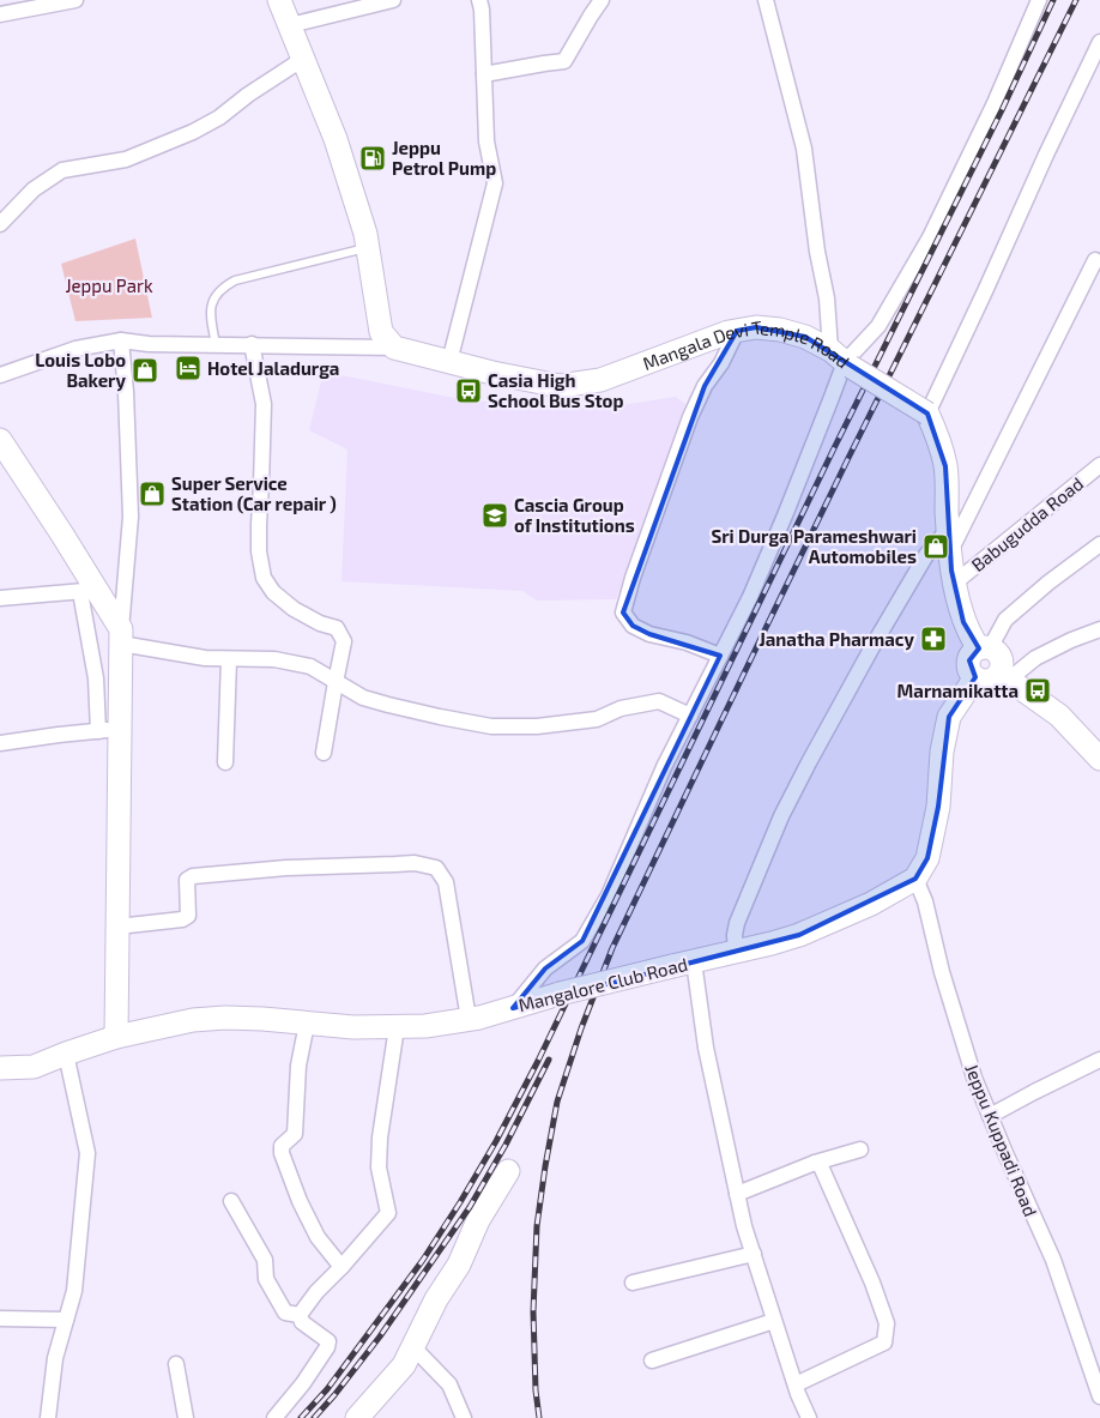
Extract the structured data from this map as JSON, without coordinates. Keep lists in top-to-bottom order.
{
  "streets": {
    "street": [
      "Mangala Devi Temple Road",
      "Babugudda Road",
      "Mangalore Club Road",
      "Jeppu Kuppadi Road"
    ]
  },
  "crossings": [
    ["Mangalore Club Road", "Jeppu Kuppadi Road"]
  ],
  "parks": ["Jeppu Park"],
  "places": {
    "fuel station": ["Jeppu Petrol Pump"],
    "hotel": ["Hotel Jaladurga"],
    "shop": ["Louis Lobo Bakery", "Super Service Station (Car repair )", "Sri Durga Parameshwari Automobiles"],
    "bus stop": ["Casia High School Bus Stop", "Marnamikatta"],
    "school or university": ["Cascia Group of Institutions"],
    "pharmacy": ["Janatha Pharmacy"]
  }
}
